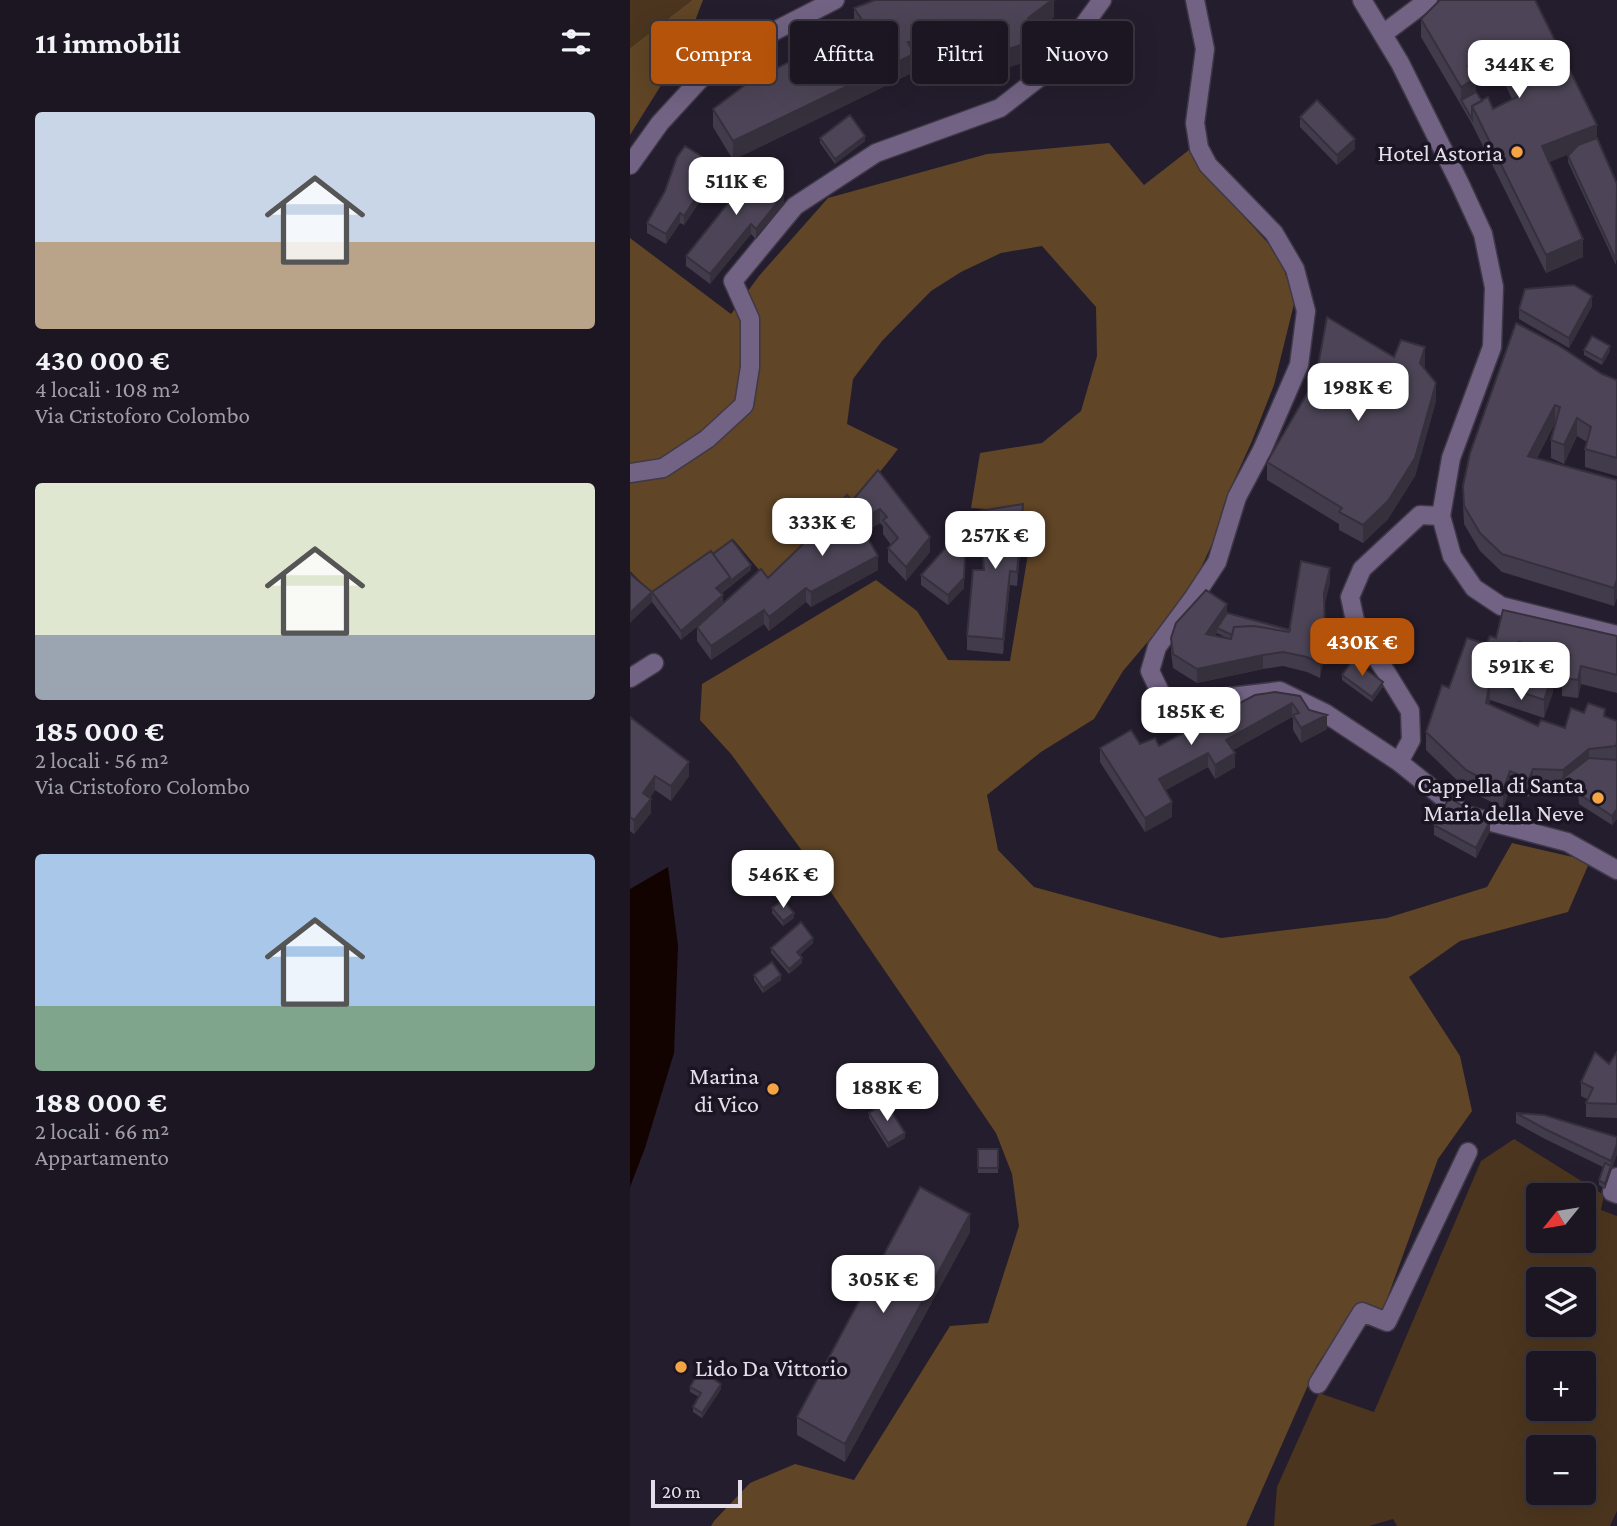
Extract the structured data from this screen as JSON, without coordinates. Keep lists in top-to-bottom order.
{
  "places": [
    "Hotel Astoria",
    "Cappella di Santa Maria della Neve",
    "Marina di Vico",
    "Lido Da Vittorio"
  ],
  "scale_bar": "20 m",
  "north": "bottom left",
  "page": {
    "heading": "11 immobili",
    "chip": [
      "Compra",
      "Affitta",
      "Filtri",
      "Nuovo"
    ],
    "price": [
      "344K €",
      "511K €",
      "198K €",
      "333K €",
      "257K €",
      "430K €",
      "591K €",
      "185K €",
      "546K €",
      "188K €",
      "305K €"
    ],
    "list": [
      {
        "name": "430 000 €",
        "note": "4 locali · 108 m² · Via Cristoforo Colombo"
      },
      {
        "name": "185 000 €",
        "note": "2 locali · 56 m² · Via Cristoforo Colombo"
      },
      {
        "name": "188 000 €",
        "note": "2 locali · 66 m² · Appartamento"
      }
    ],
    "map_buttons": ["+", "−"],
    "scale": "20 m"
  }
}
